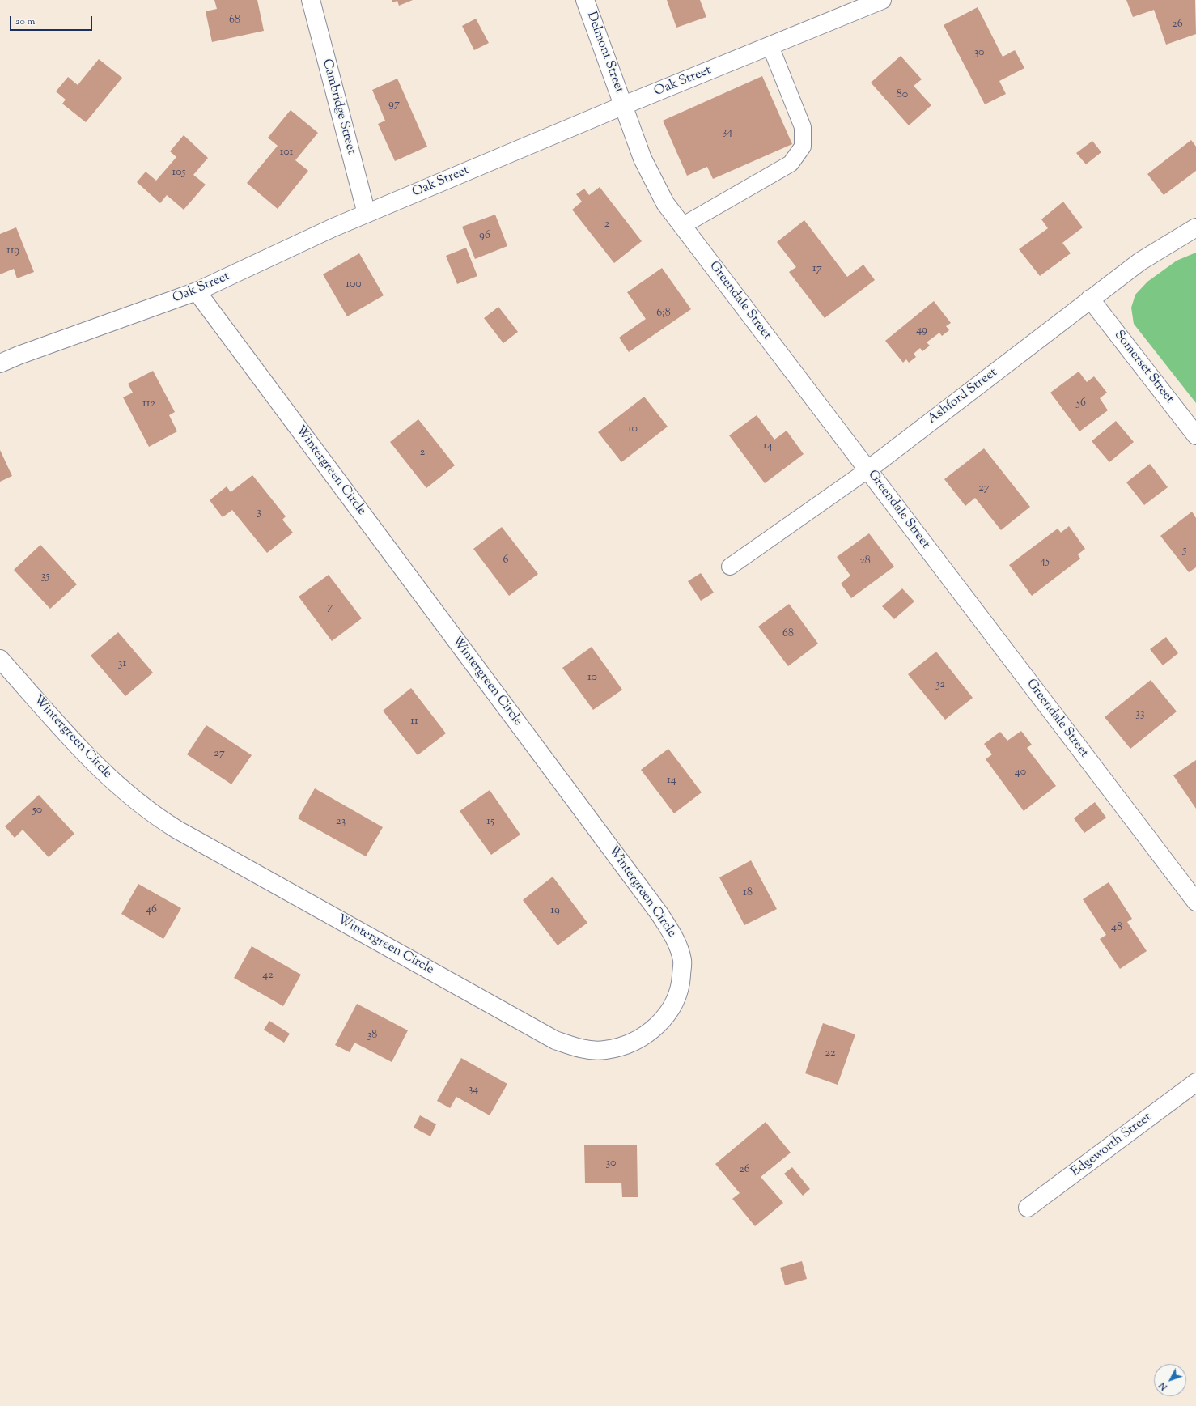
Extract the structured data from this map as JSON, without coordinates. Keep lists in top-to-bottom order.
{
  "streets": {
    "street": [
      "Delmont Street",
      "Oak Street",
      "Cambridge Street",
      "Greendale Street",
      "Somerset Street",
      "Ashford Street",
      "Wintergreen Circle",
      "Edgeworth Street"
    ]
  },
  "crossings": [
    ["Delmont Street", "Oak Street"],
    ["Delmont Street", "Greendale Street"],
    ["Oak Street", "Cambridge Street"],
    ["Oak Street", "Greendale Street"],
    ["Oak Street", "Wintergreen Circle"],
    ["Greendale Street", "Ashford Street"],
    ["Somerset Street", "Ashford Street"]
  ],
  "house_numbers": [
    "68",
    "26",
    "30",
    "80",
    "97",
    "34",
    "101",
    "105",
    "2",
    "96",
    "119",
    "17",
    "100",
    "6;8",
    "49",
    "56",
    "112",
    "10",
    "14",
    "2",
    "27",
    "3",
    "5",
    "6",
    "28",
    "45",
    "35",
    "7",
    "68",
    "31",
    "10",
    "32",
    "33",
    "11",
    "27",
    "40",
    "14",
    "50",
    "23",
    "15",
    "18",
    "46",
    "19",
    "48",
    "42",
    "38",
    "22",
    "34",
    "30",
    "26"
  ],
  "scale_bar": "20 m",
  "north": "bottom left"
}
